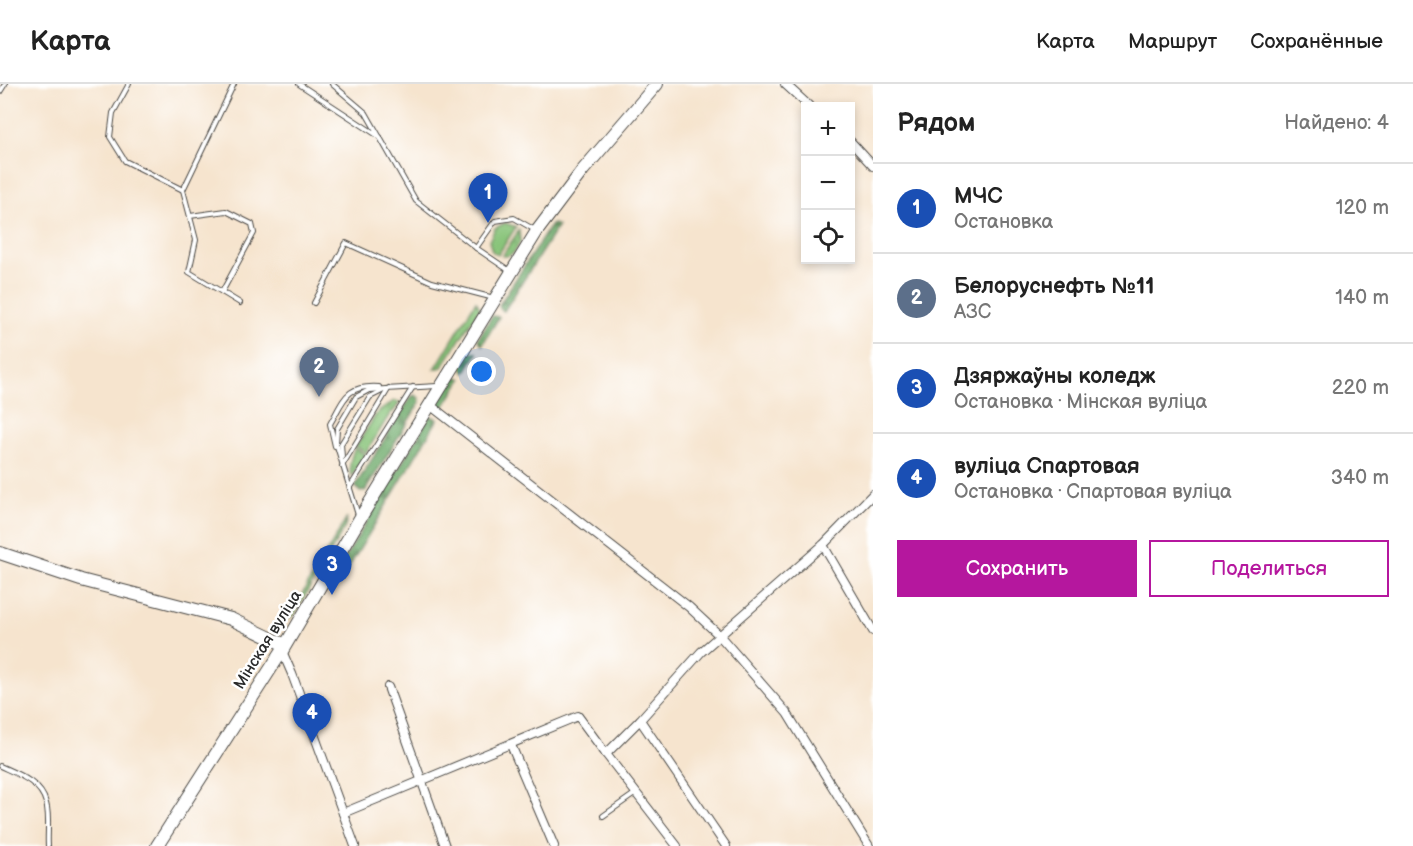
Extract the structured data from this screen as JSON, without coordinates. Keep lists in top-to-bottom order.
{
  "streets": {
    "street": ["Мінская вуліца"]
  },
  "page": {
    "header": "Карта",
    "nav": ["Карта", "Маршрут", "Сохранённые"],
    "heading": ["Рядом", "Найдено: 4"],
    "map_buttons": ["+", "−"],
    "list": [
      {
        "mark": "1",
        "name": "МЧС",
        "note": "Остановка",
        "value": "120 m"
      },
      {
        "mark": "2",
        "name": "Белоруснефть №11",
        "note": "АЗС",
        "value": "140 m"
      },
      {
        "mark": "3",
        "name": "Дзяржаўны коледж",
        "note": "Остановка · Мінская вуліца",
        "value": "220 m"
      },
      {
        "mark": "4",
        "name": "вуліца Спартовая",
        "note": "Остановка · Спартовая вуліца",
        "value": "340 m"
      }
    ],
    "pins": [
      "1",
      "2",
      "3",
      "4"
    ],
    "buttons": ["Сохранить", "Поделиться"]
  }
}
